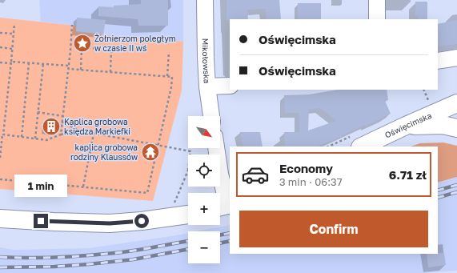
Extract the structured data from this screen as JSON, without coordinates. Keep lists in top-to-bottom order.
{
  "streets": {
    "main road": ["Oświęcimska"],
    "street": ["Mikołowska"]
  },
  "places": {
    "place": ["Żołnierzom poległym w czasie II wś"],
    "building": ["Kaplica grobowa księdza Markiefki"],
    "temple": ["kaplica grobowa rodziny Klaussów"]
  },
  "north": "bottom right",
  "page": {
    "banner": ["Oświęcimska", "Oświęcimska"],
    "map_buttons": ["+", "−"],
    "list": [
      {
        "name": "Economy",
        "note": "3 min · 06:37",
        "value": "6.71 zł"
      }
    ],
    "bubble": "1 min",
    "buttons": "Confirm"
  }
}
